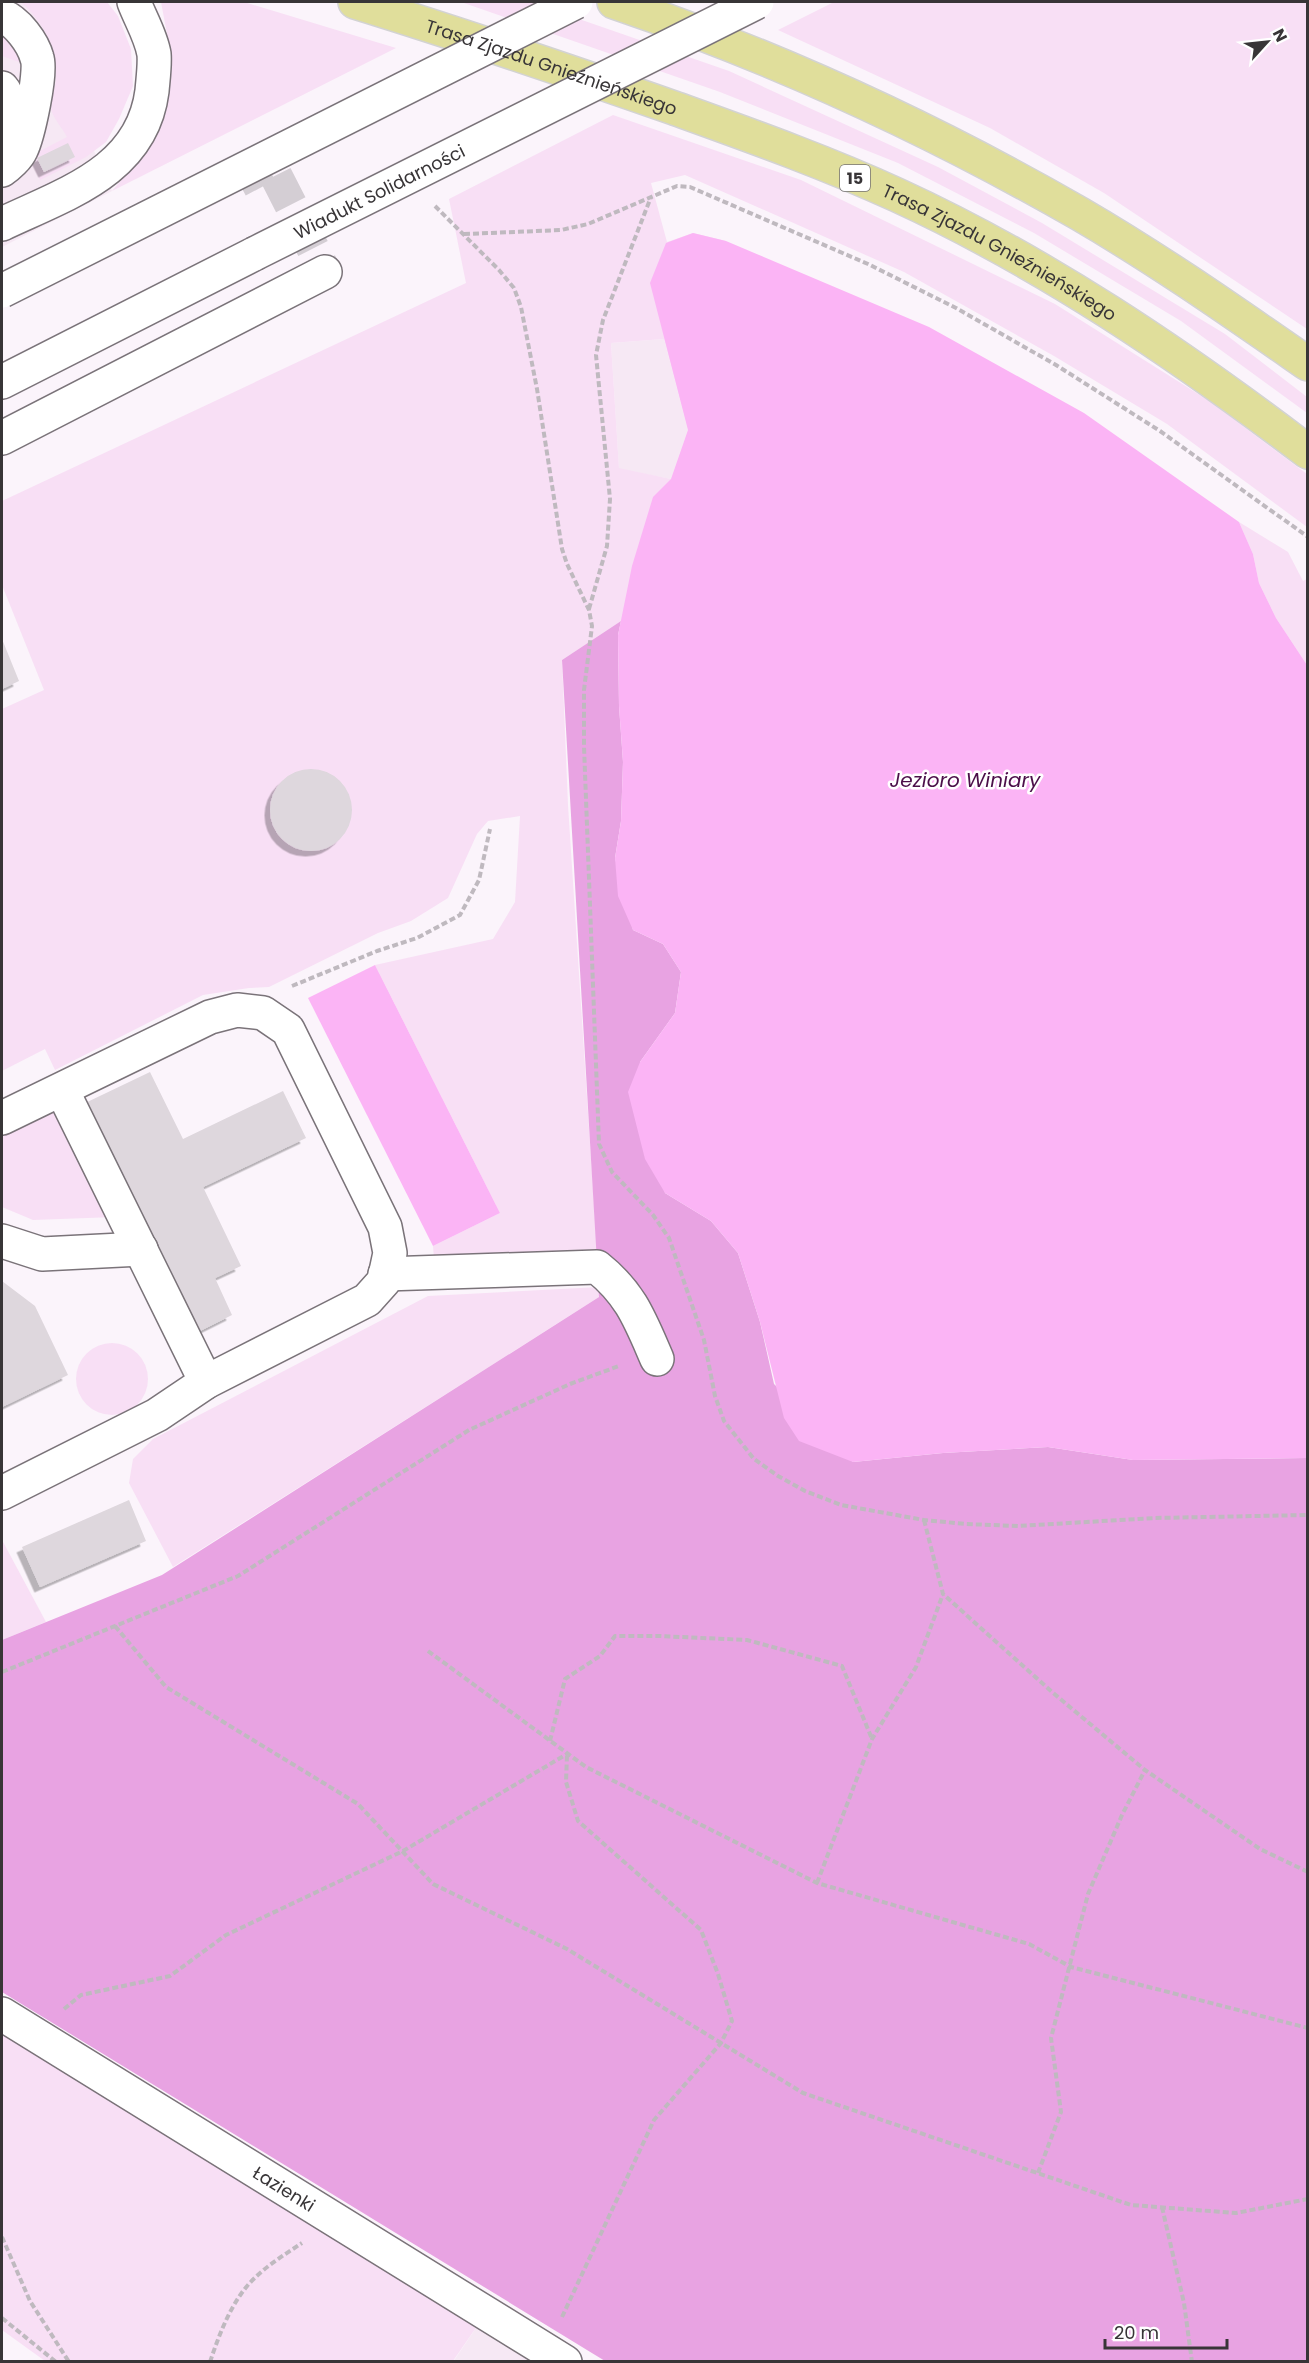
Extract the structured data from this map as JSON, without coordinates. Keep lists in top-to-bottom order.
{
  "streets": {
    "main road": ["Trasa Zjazdu Gnieźnieńskiego", "15"],
    "street": ["Wiadukt Solidarności", "Łazienki"]
  },
  "water": ["Jezioro Winiary"],
  "scale_bar": "20 m",
  "north": "top right"
}
